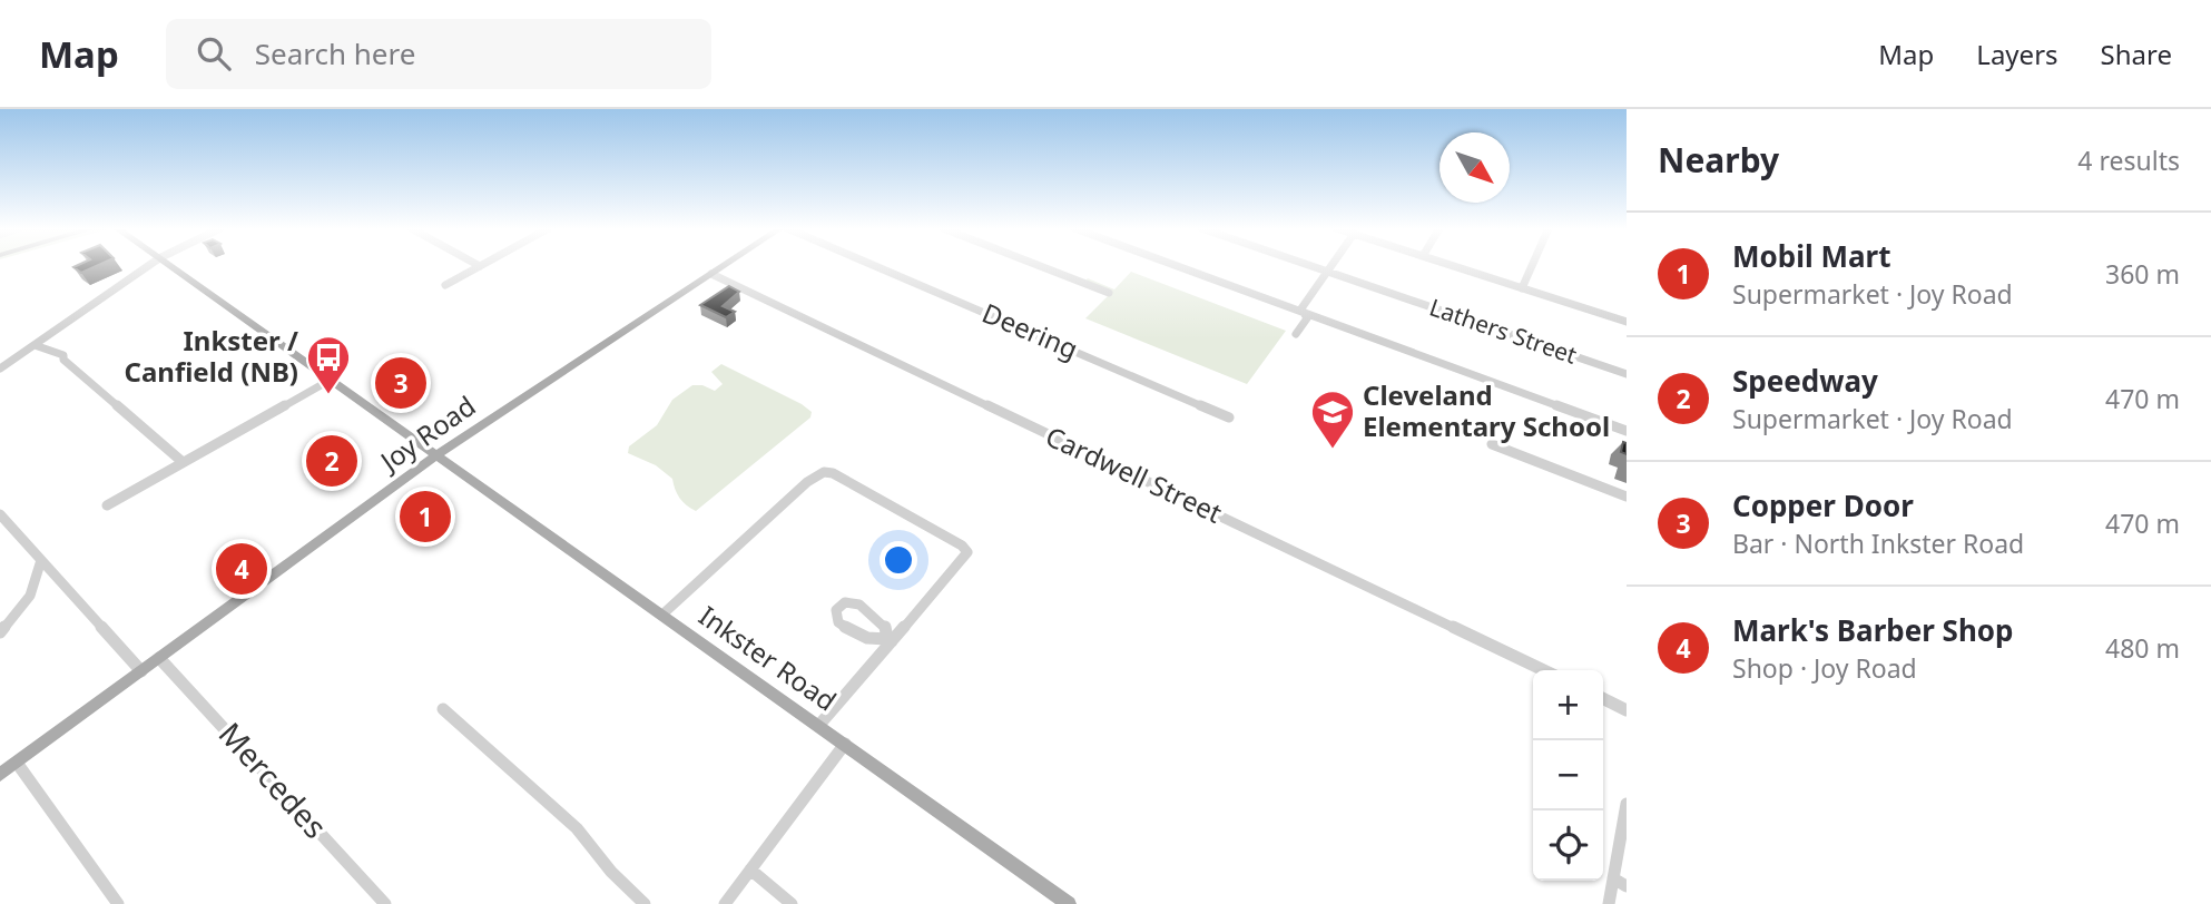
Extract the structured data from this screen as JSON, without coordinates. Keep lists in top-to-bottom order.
{
  "streets": {
    "main road": ["Joy Road", "Inkster Road"],
    "street": [
      "Deering",
      "Lathers Street",
      "Cardwell Street",
      "Mercedes"
    ]
  },
  "crossings": [
    ["Joy Road", "Cardwell Street"],
    ["Joy Road", "Inkster Road"],
    ["Joy Road", "Mercedes"]
  ],
  "places": {
    "bus stop": ["Inkster / Canfield (NB)"],
    "school or university": ["Cleveland Elementary School"]
  },
  "north": "bottom right",
  "page": {
    "header": "Map",
    "search": "Search here",
    "nav": ["Map", "Layers", "Share"],
    "heading": ["Nearby", "4 results"],
    "list": [
      {
        "mark": "1",
        "name": "Mobil Mart",
        "note": "Supermarket · Joy Road",
        "value": "360 m"
      },
      {
        "mark": "2",
        "name": "Speedway",
        "note": "Supermarket · Joy Road",
        "value": "470 m"
      },
      {
        "mark": "3",
        "name": "Copper Door",
        "note": "Bar · North Inkster Road",
        "value": "470 m"
      },
      {
        "mark": "4",
        "name": "Mark's Barber Shop",
        "note": "Shop · Joy Road",
        "value": "480 m"
      }
    ],
    "pins": [
      "3",
      "2",
      "1",
      "4"
    ],
    "map_buttons": ["+", "−"]
  }
}
